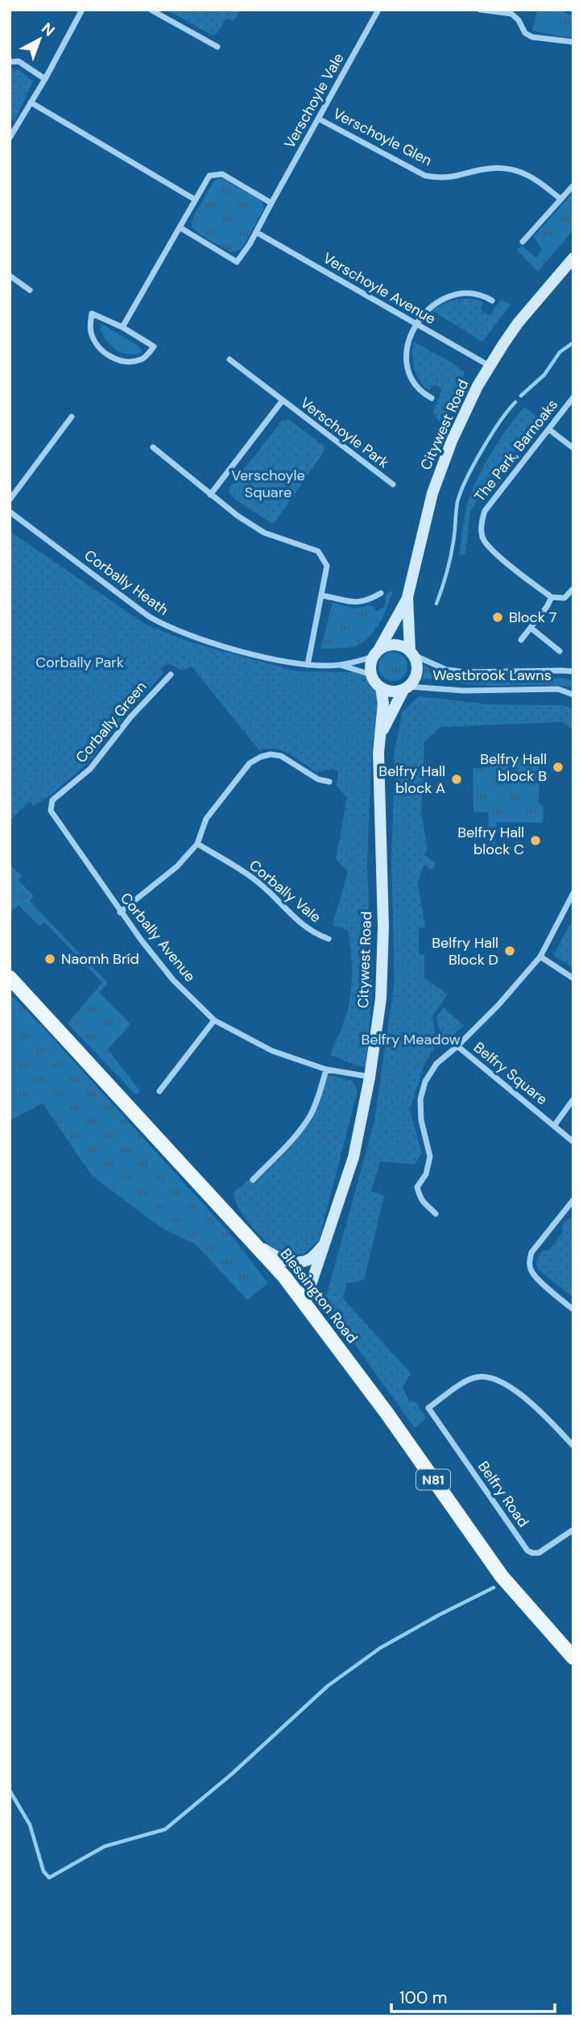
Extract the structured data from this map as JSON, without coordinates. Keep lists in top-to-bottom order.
{
  "streets": {
    "main road": ["Blessington Road", "N81"],
    "street": [
      "Verschoyle Vale",
      "Verschoyle Glen",
      "Verschoyle Avenue",
      "Citywest Road",
      "Verschoyle Park",
      "The Park, Barnoaks",
      "Corbally Heath",
      "Westbrook Lawns",
      "Corbally Green",
      "Corbally Vale",
      "Corbally Avenue",
      "Belfry Square",
      "Belfry Road"
    ]
  },
  "crossings": [
    ["Verschoyle Vale", "Verschoyle Glen"],
    ["Verschoyle Avenue", "Citywest Road"],
    ["Citywest Road", "Westbrook Lawns"],
    ["Citywest Road", "Corbally Avenue"],
    ["Citywest Road", "Blessington Road"],
    ["Corbally Green", "Corbally Avenue"]
  ],
  "parks": ["Verschoyle Square", "Corbally Park", "Belfry Meadow"],
  "places": [
    "Block 7",
    "Belfry Hall block B",
    "Belfry Hall block A",
    "Belfry Hall block C",
    "Belfry Hall Block D",
    "Naomh Bríd"
  ],
  "scale_bar": "100 m",
  "north": "top right"
}
